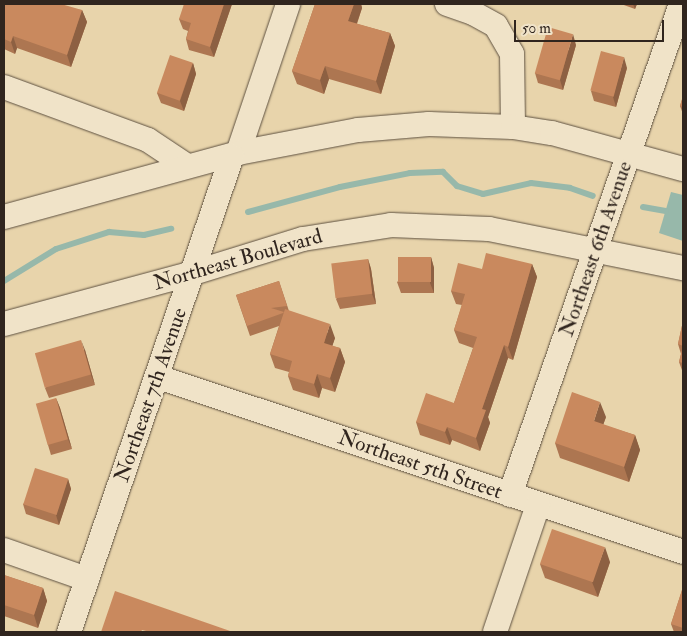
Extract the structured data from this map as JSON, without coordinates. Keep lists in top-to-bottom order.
{
  "streets": {
    "street": [
      "Northeast 6th Avenue",
      "Northeast Boulevard",
      "Northeast 7th Avenue",
      "Northeast 5th Street"
    ]
  },
  "crossings": [
    ["Northeast 6th Avenue", "Northeast Boulevard"],
    ["Northeast 6th Avenue", "Northeast 5th Street"],
    ["Northeast Boulevard", "Northeast 7th Avenue"],
    ["Northeast 7th Avenue", "Northeast 5th Street"]
  ],
  "scale_bar": "50 m"
}
